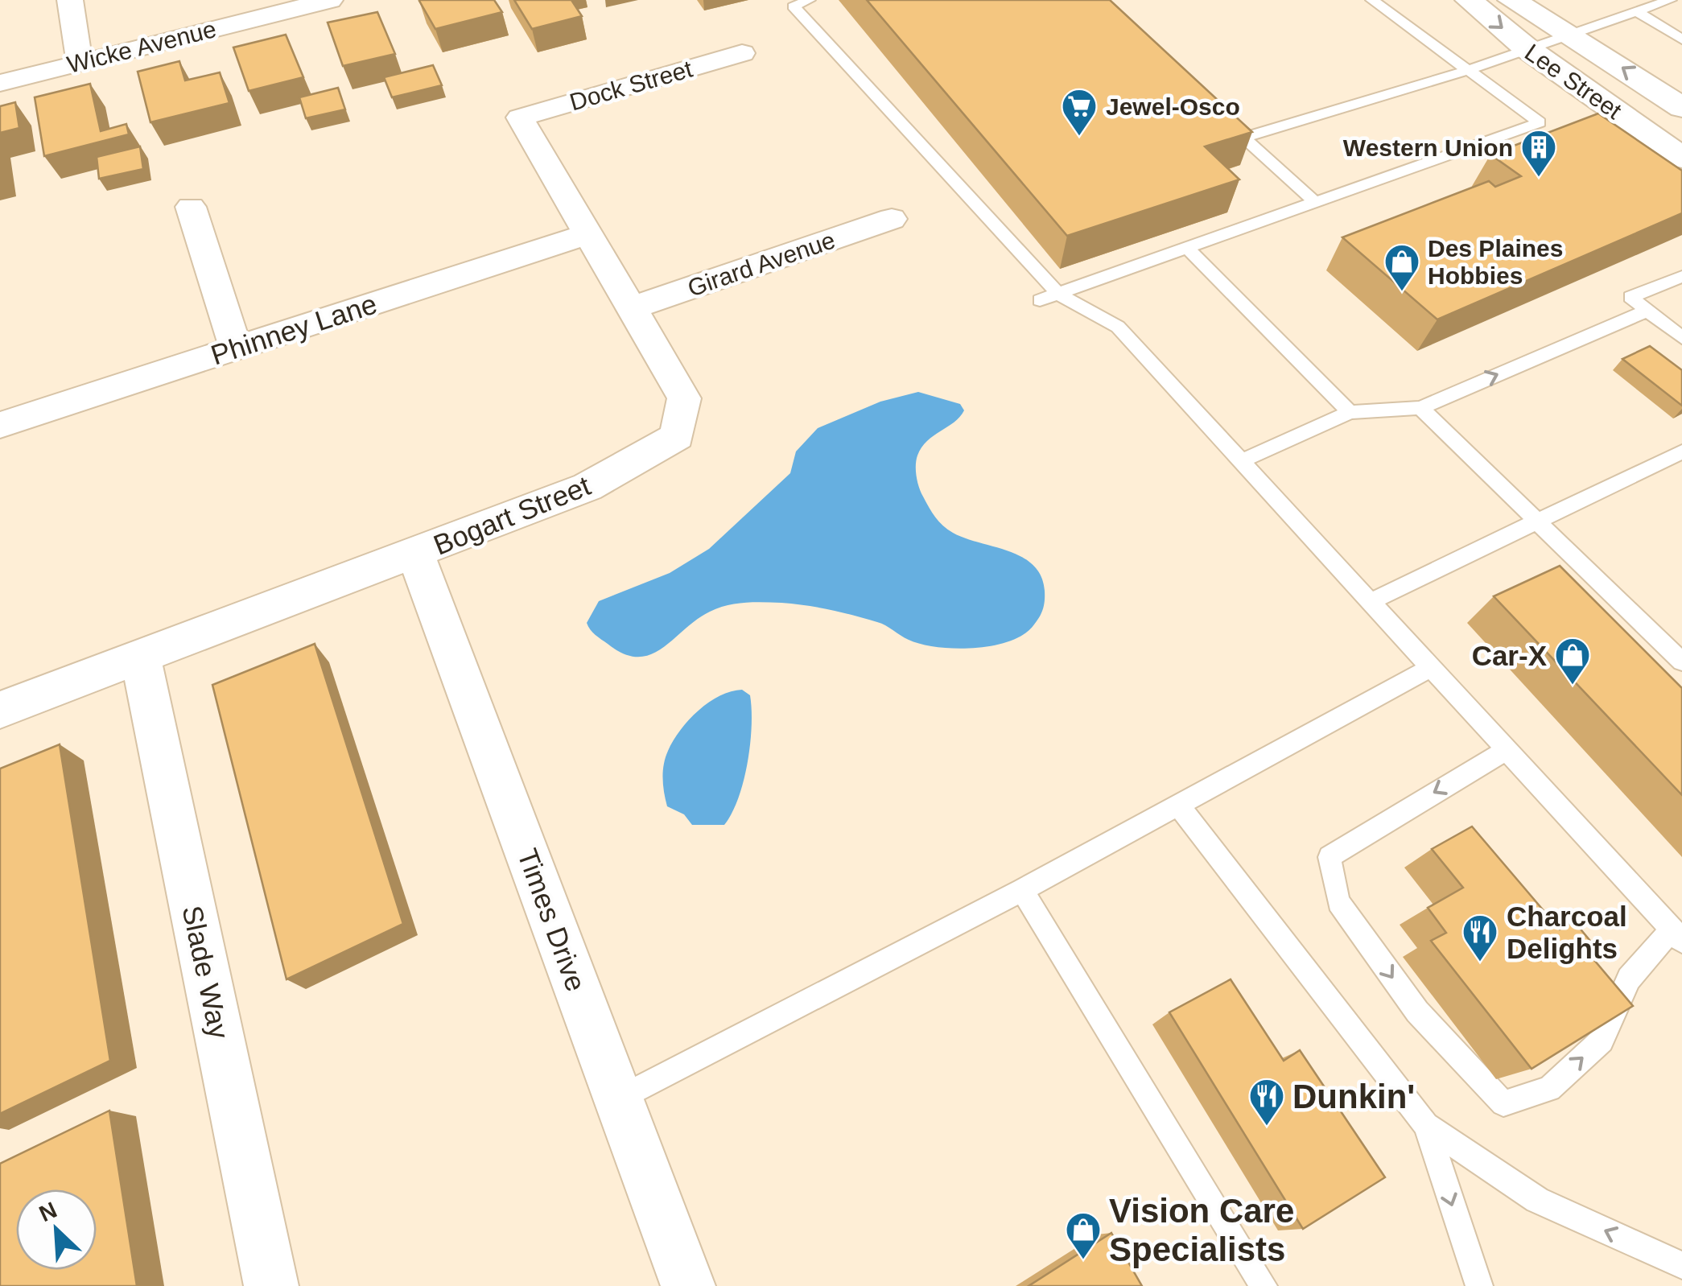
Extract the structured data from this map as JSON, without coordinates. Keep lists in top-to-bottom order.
{
  "streets": {
    "main road": ["Lee Street"],
    "street": [
      "Wicke Avenue",
      "Dock Street",
      "Girard Avenue",
      "Phinney Lane",
      "Bogart Street",
      "Times Drive",
      "Slade Way"
    ]
  },
  "crossings": [
    ["Dock Street", "Bogart Street"],
    ["Girard Avenue", "Bogart Street"],
    ["Phinney Lane", "Bogart Street"],
    ["Bogart Street", "Times Drive"],
    ["Bogart Street", "Slade Way"]
  ],
  "places": {
    "supermarket": ["Jewel-Osco"],
    "building": ["Western Union"],
    "shop": ["Des Plaines Hobbies", "Car-X", "Vision Care Specialists"],
    "restaurant": ["Charcoal Delights", "Dunkin'"]
  },
  "north": "top left"
}
